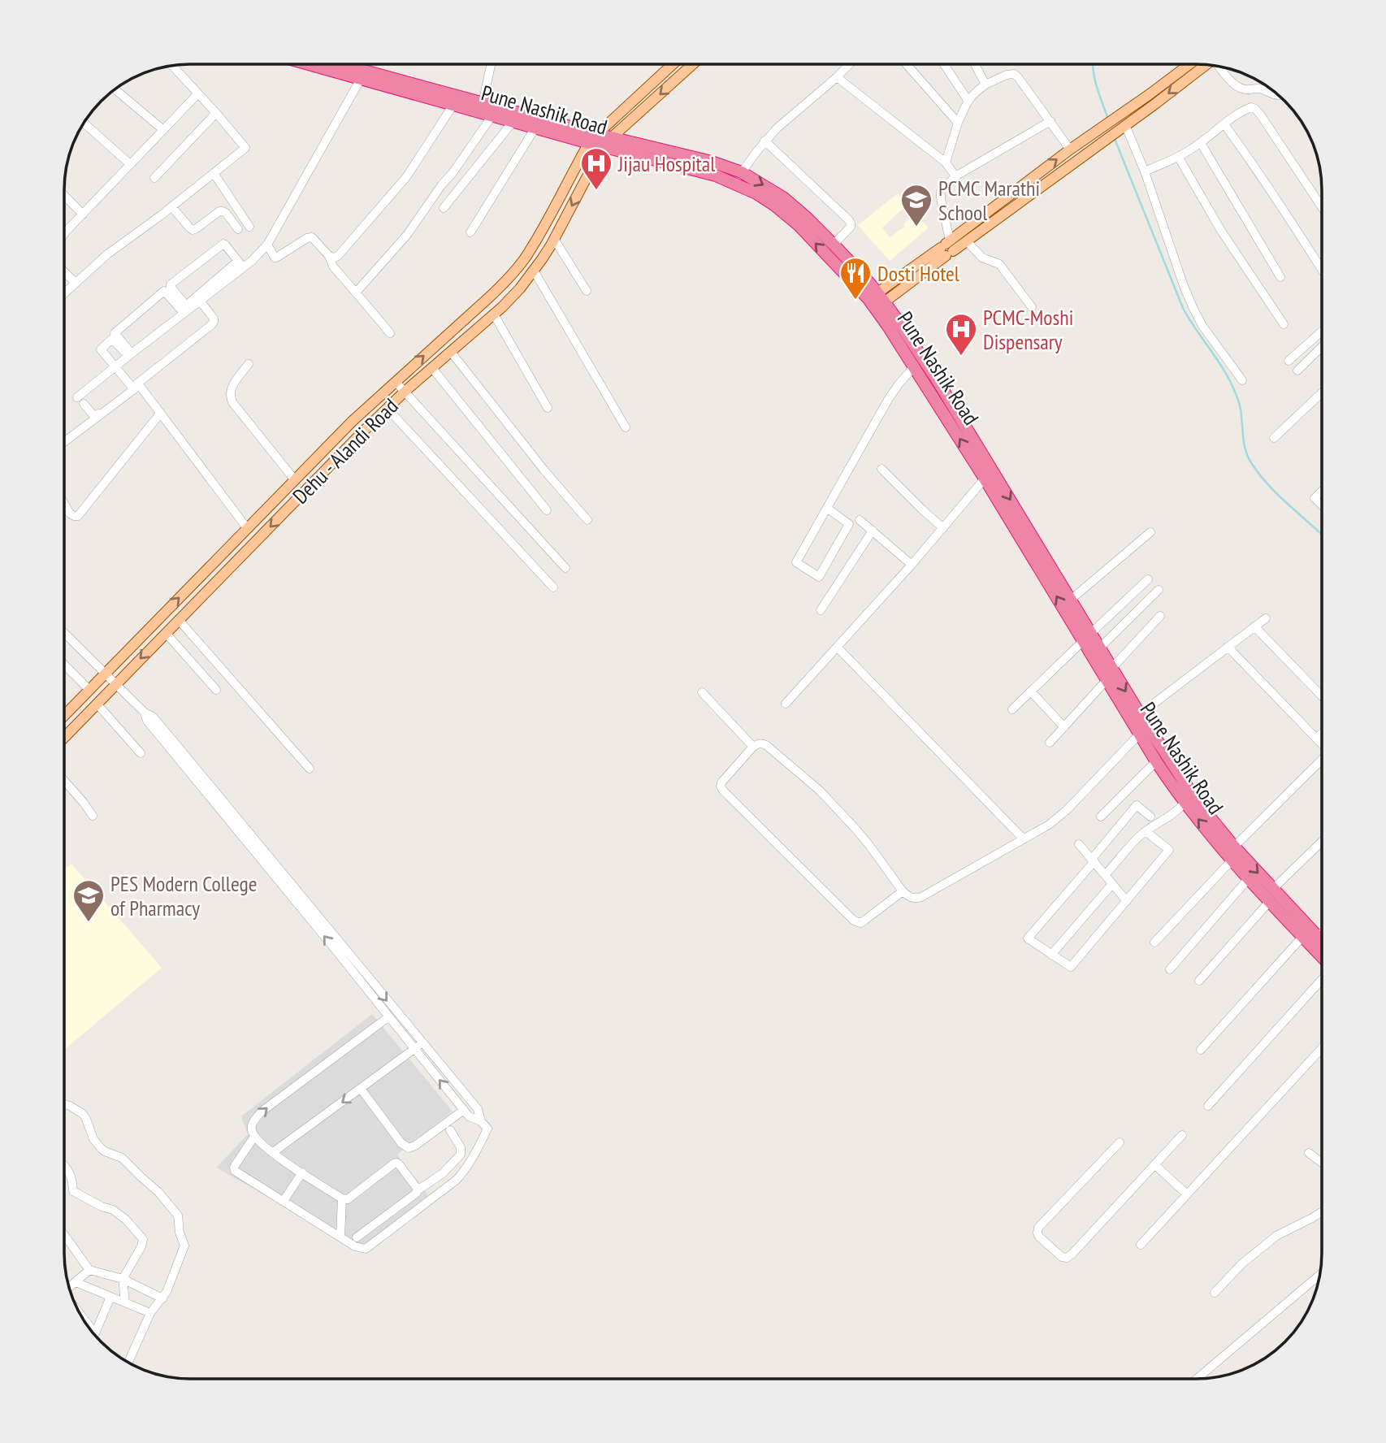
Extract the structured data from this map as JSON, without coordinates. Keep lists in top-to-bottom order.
{
  "streets": {
    "highway": ["Pune Nashik Road"],
    "main road": ["Dehu - Alandi Road"]
  },
  "crossings": [
    ["Pune Nashik Road", "Dehu - Alandi Road"]
  ],
  "places": {
    "hospital": ["Jijau Hospital", "PCMC-Moshi Dispensary"],
    "school or university": ["PCMC Marathi School", "PES Modern College of Pharmacy"],
    "restaurant": ["Dosti Hotel"]
  }
}
